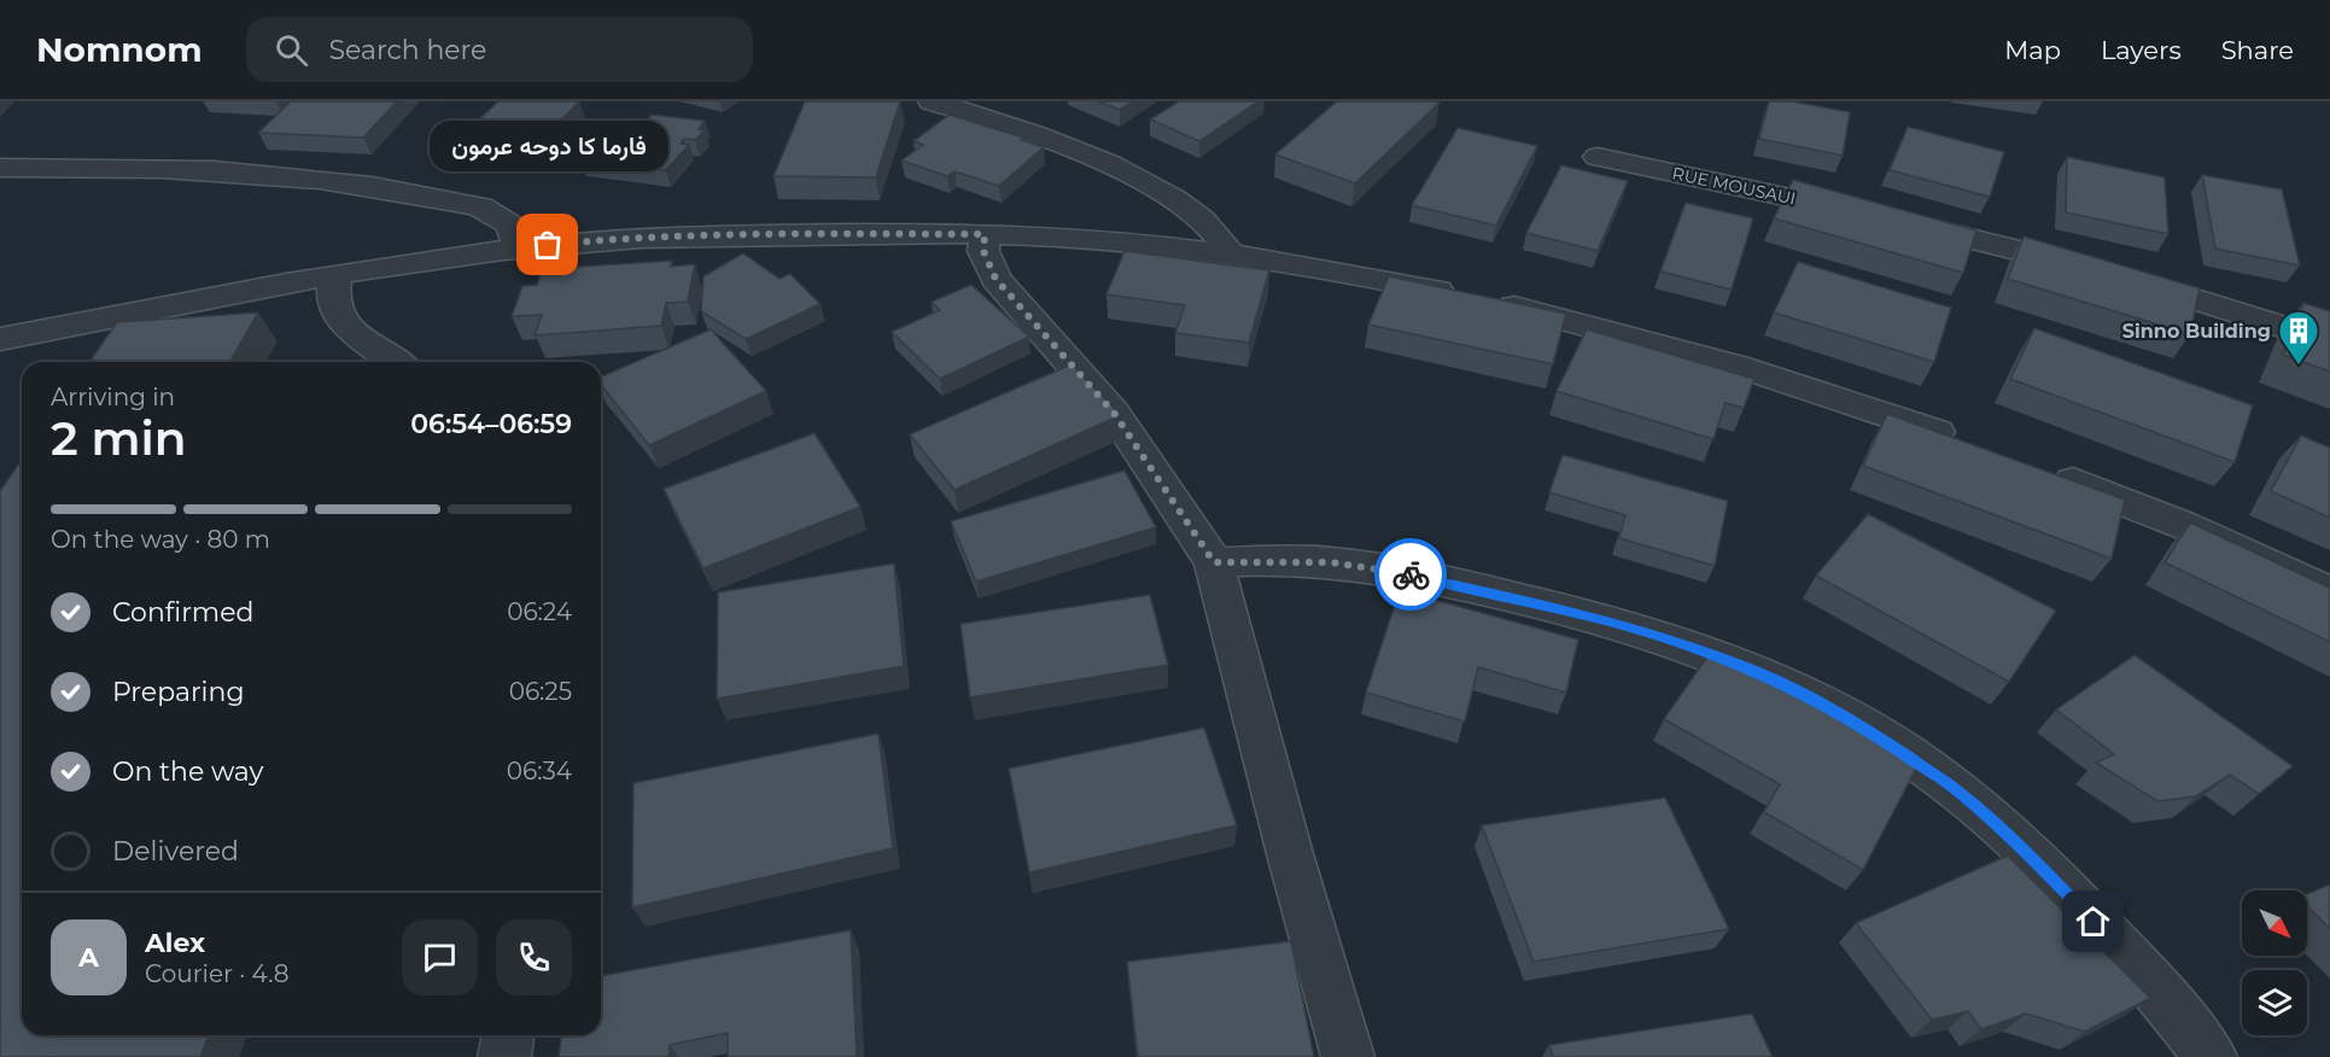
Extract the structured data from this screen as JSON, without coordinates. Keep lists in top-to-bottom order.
{
  "streets": {
    "street": ["RUE MOUSAUI"]
  },
  "places": {
    "other": ["فارما كا دوحه عرمون"],
    "building": ["Sinno Building"]
  },
  "north": "bottom right",
  "page": {
    "header": "Nomnom",
    "search": "Search here",
    "nav": ["Map", "Layers", "Share"],
    "bubble": "فارما كا دوحه عرمون",
    "heading": ["2 min", "Arriving in", "06:54–06:59"],
    "panel": ["Alex", "Courier · 4.8"],
    "bar": "On the way · 80 m",
    "list": [
      ["Confirmed", "06:24"],
      ["Preparing", "06:25"],
      ["On the way", "06:34"],
      "Delivered"
    ],
    "round": "A"
  }
}
